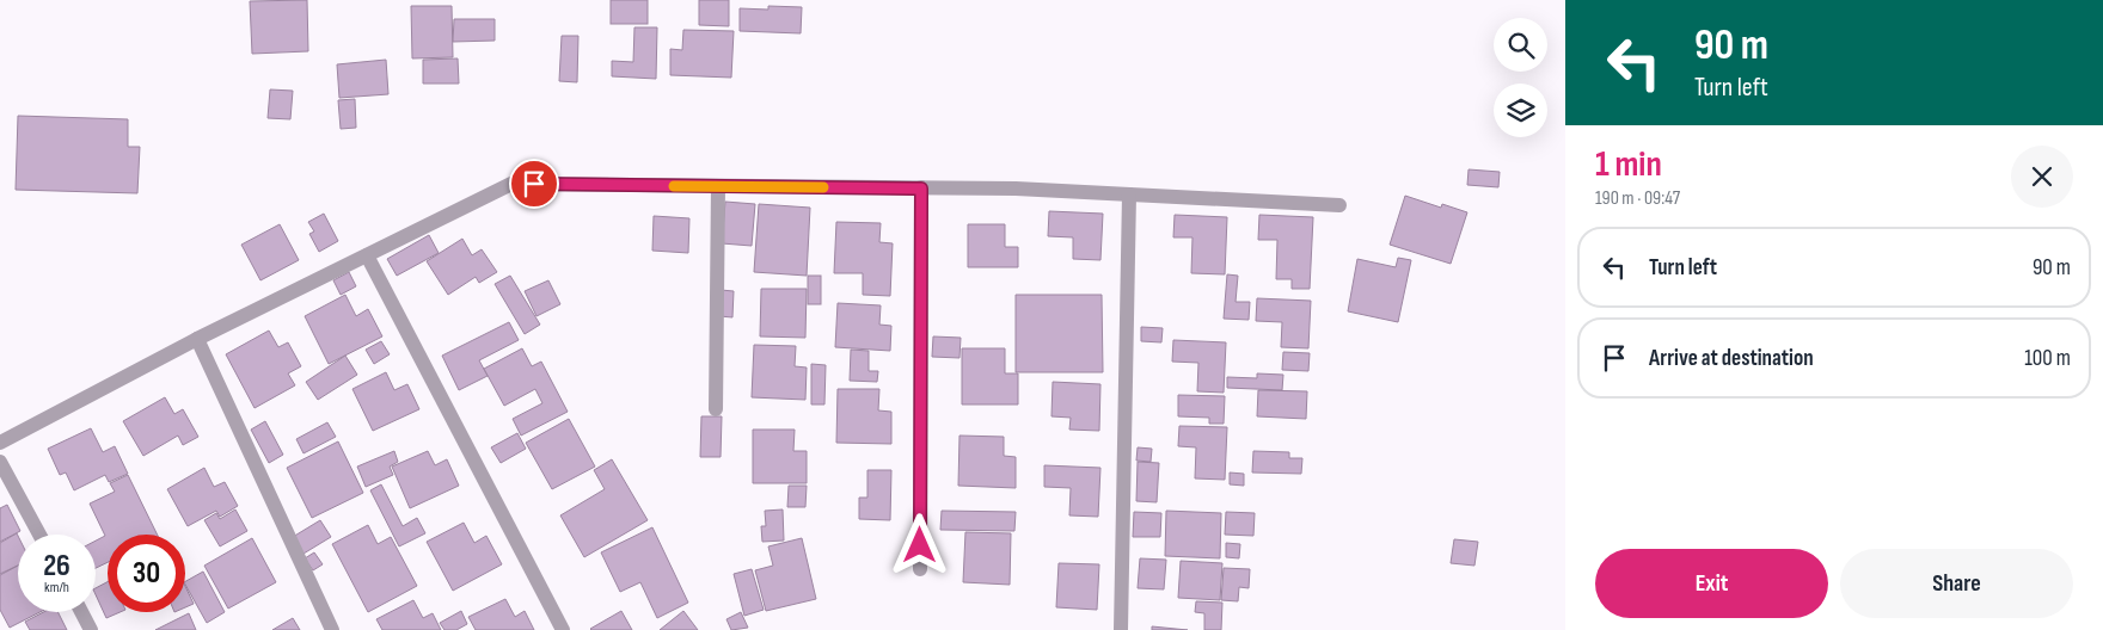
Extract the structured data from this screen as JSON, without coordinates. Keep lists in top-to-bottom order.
{
  "page": {
    "turn": ["90 m", "Turn left"],
    "heading": ["1 min", "190 m · 09:47"],
    "list": [
      {
        "name": "Turn left",
        "value": "90 m"
      },
      {
        "name": "Arrive at destination",
        "value": "100 m"
      }
    ],
    "speed": "26 km/h",
    "limit": "30",
    "buttons": ["Exit", "Share"]
  }
}
